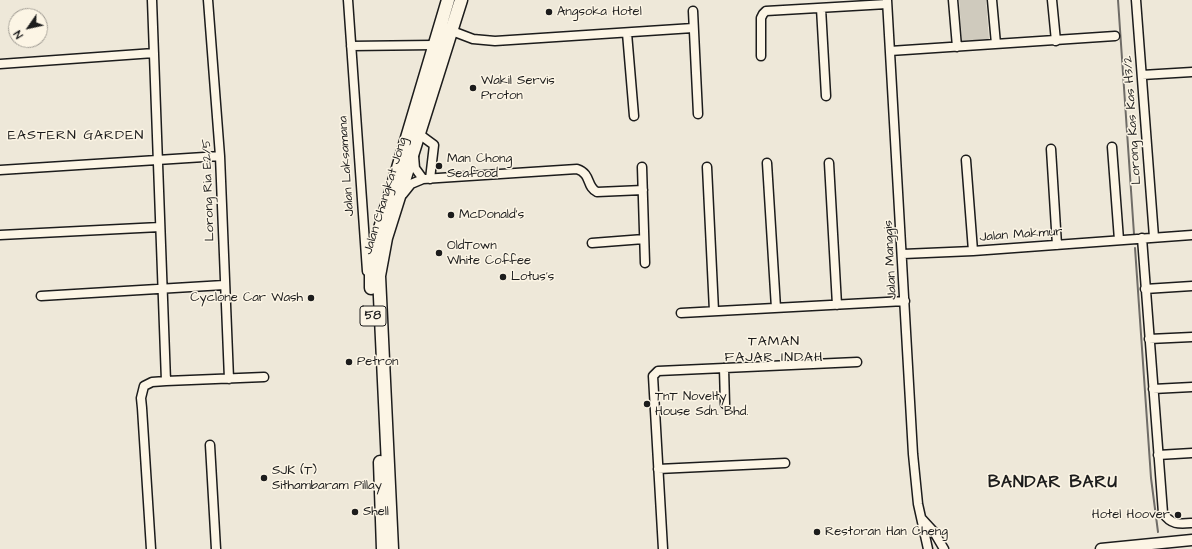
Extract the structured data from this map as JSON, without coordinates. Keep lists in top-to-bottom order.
{
  "streets": {
    "highway": ["Jalan Changkat Jong", "58"],
    "street": [
      "Lorong Kas Kas H3/2",
      "Jalan Laksamana",
      "Lorong Ria E2/5",
      "Jalan Makmur",
      "Jalan Manggis"
    ]
  },
  "crossings": [
    ["Lorong Kas Kas H3/2", "Jalan Makmur"],
    ["Jalan Laksamana", "Jalan Changkat Jong"],
    ["Jalan Makmur", "Jalan Manggis"]
  ],
  "districts": ["EASTERN GARDEN", "TAMAN FAJAR INDAH", "BANDAR BARU"],
  "places": [
    "Angsoka Hotel",
    "Wakil Servis Proton",
    "Man Chong Seafood",
    "McDonald's",
    "OldTown White Coffee",
    "Lotus's",
    "Cyclone Car Wash",
    "Petron",
    "TnT Novelty House Sdn. Bhd.",
    "SJK (T) Sithambaram Pillay",
    "Shell",
    "Hotel Hoover",
    "Restoran Han Cheng"
  ],
  "north": "bottom left"
}
